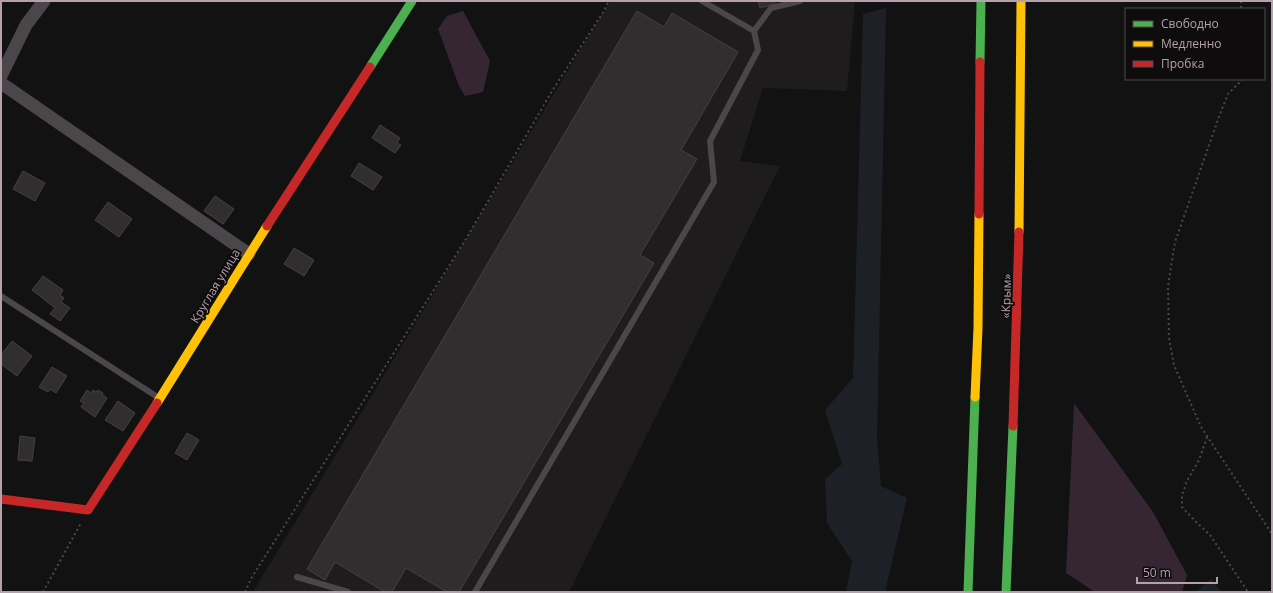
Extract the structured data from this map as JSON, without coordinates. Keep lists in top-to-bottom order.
{
  "streets": {
    "main road": ["Круглая улица", "«Крым»"]
  },
  "legend": ["Свободно", "Медленно", "Пробка"],
  "scale_bar": "50 m"
}
